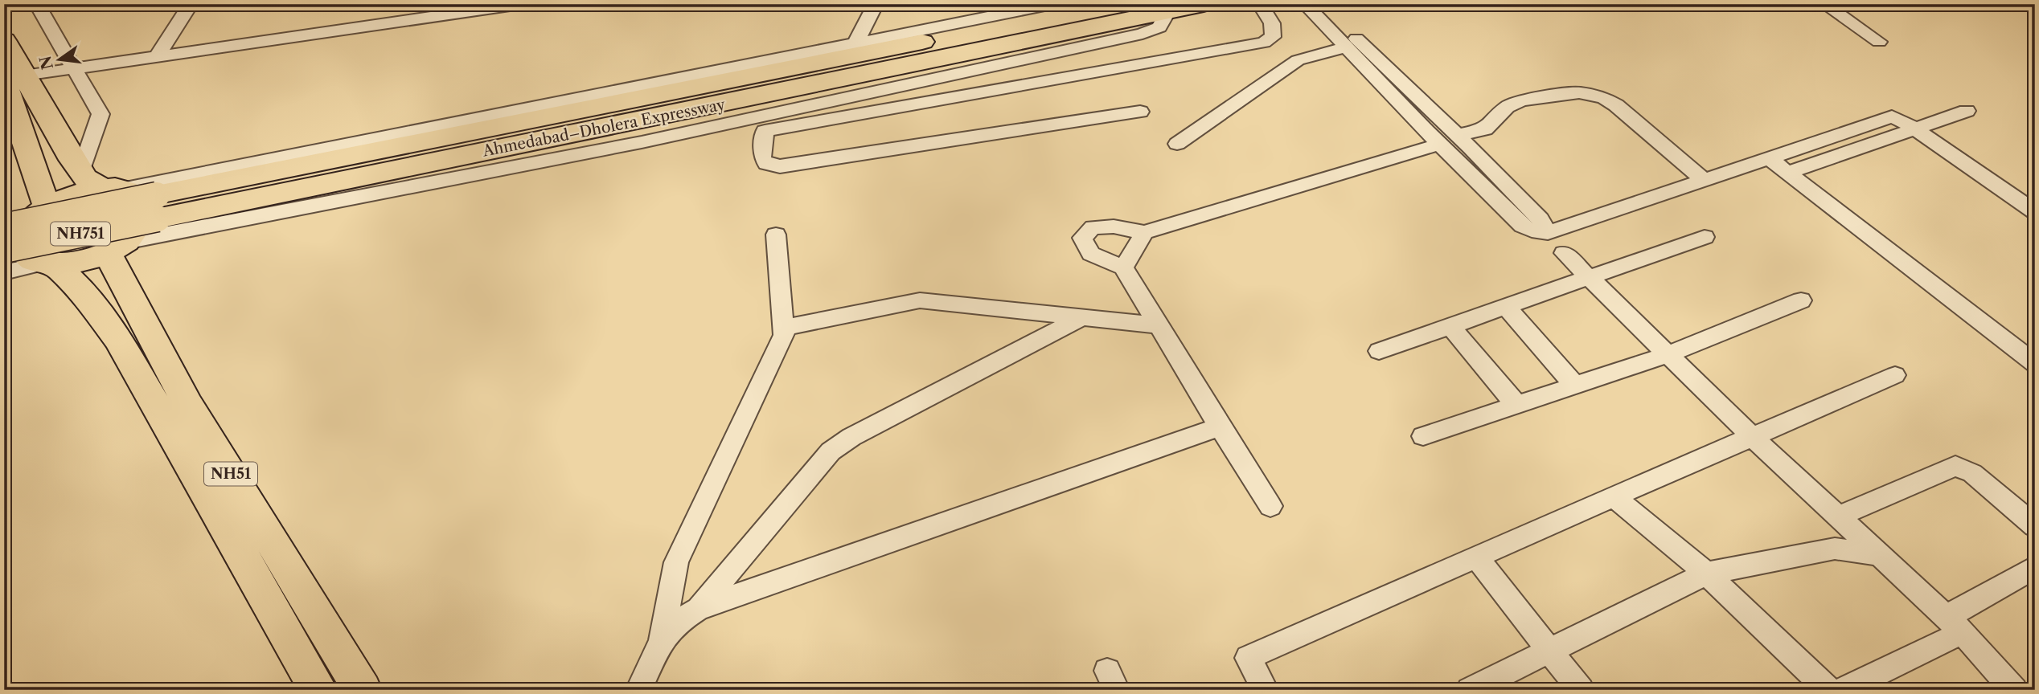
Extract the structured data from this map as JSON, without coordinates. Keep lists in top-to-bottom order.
{
  "streets": {
    "highway": ["Ahmedabad–Dholera Expressway", "NH751", "NH51"]
  },
  "north": "left"
}
